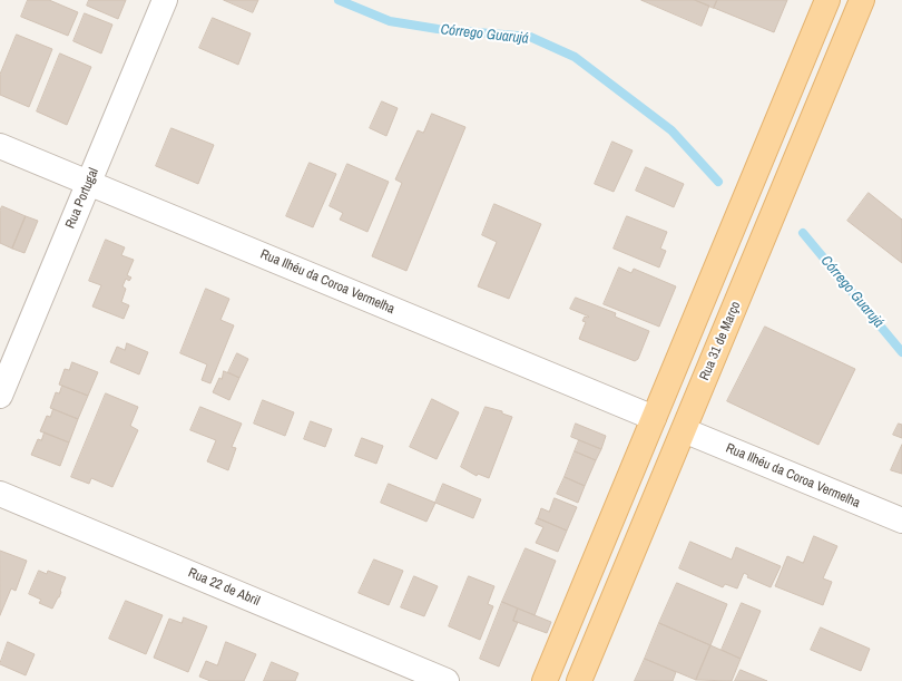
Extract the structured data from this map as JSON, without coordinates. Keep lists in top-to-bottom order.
{
  "streets": {
    "main road": ["Rua 31 de Março"],
    "street": ["Rua Portugal", "Rua Ilhéu da Coroa Vermelha", "Rua 22 de Abril"]
  },
  "crossings": [
    ["Rua Portugal", "Rua Ilhéu da Coroa Vermelha"],
    ["Rua Ilhéu da Coroa Vermelha", "Rua 31 de Março"]
  ],
  "water": ["Córrego Guarujá"]
}
